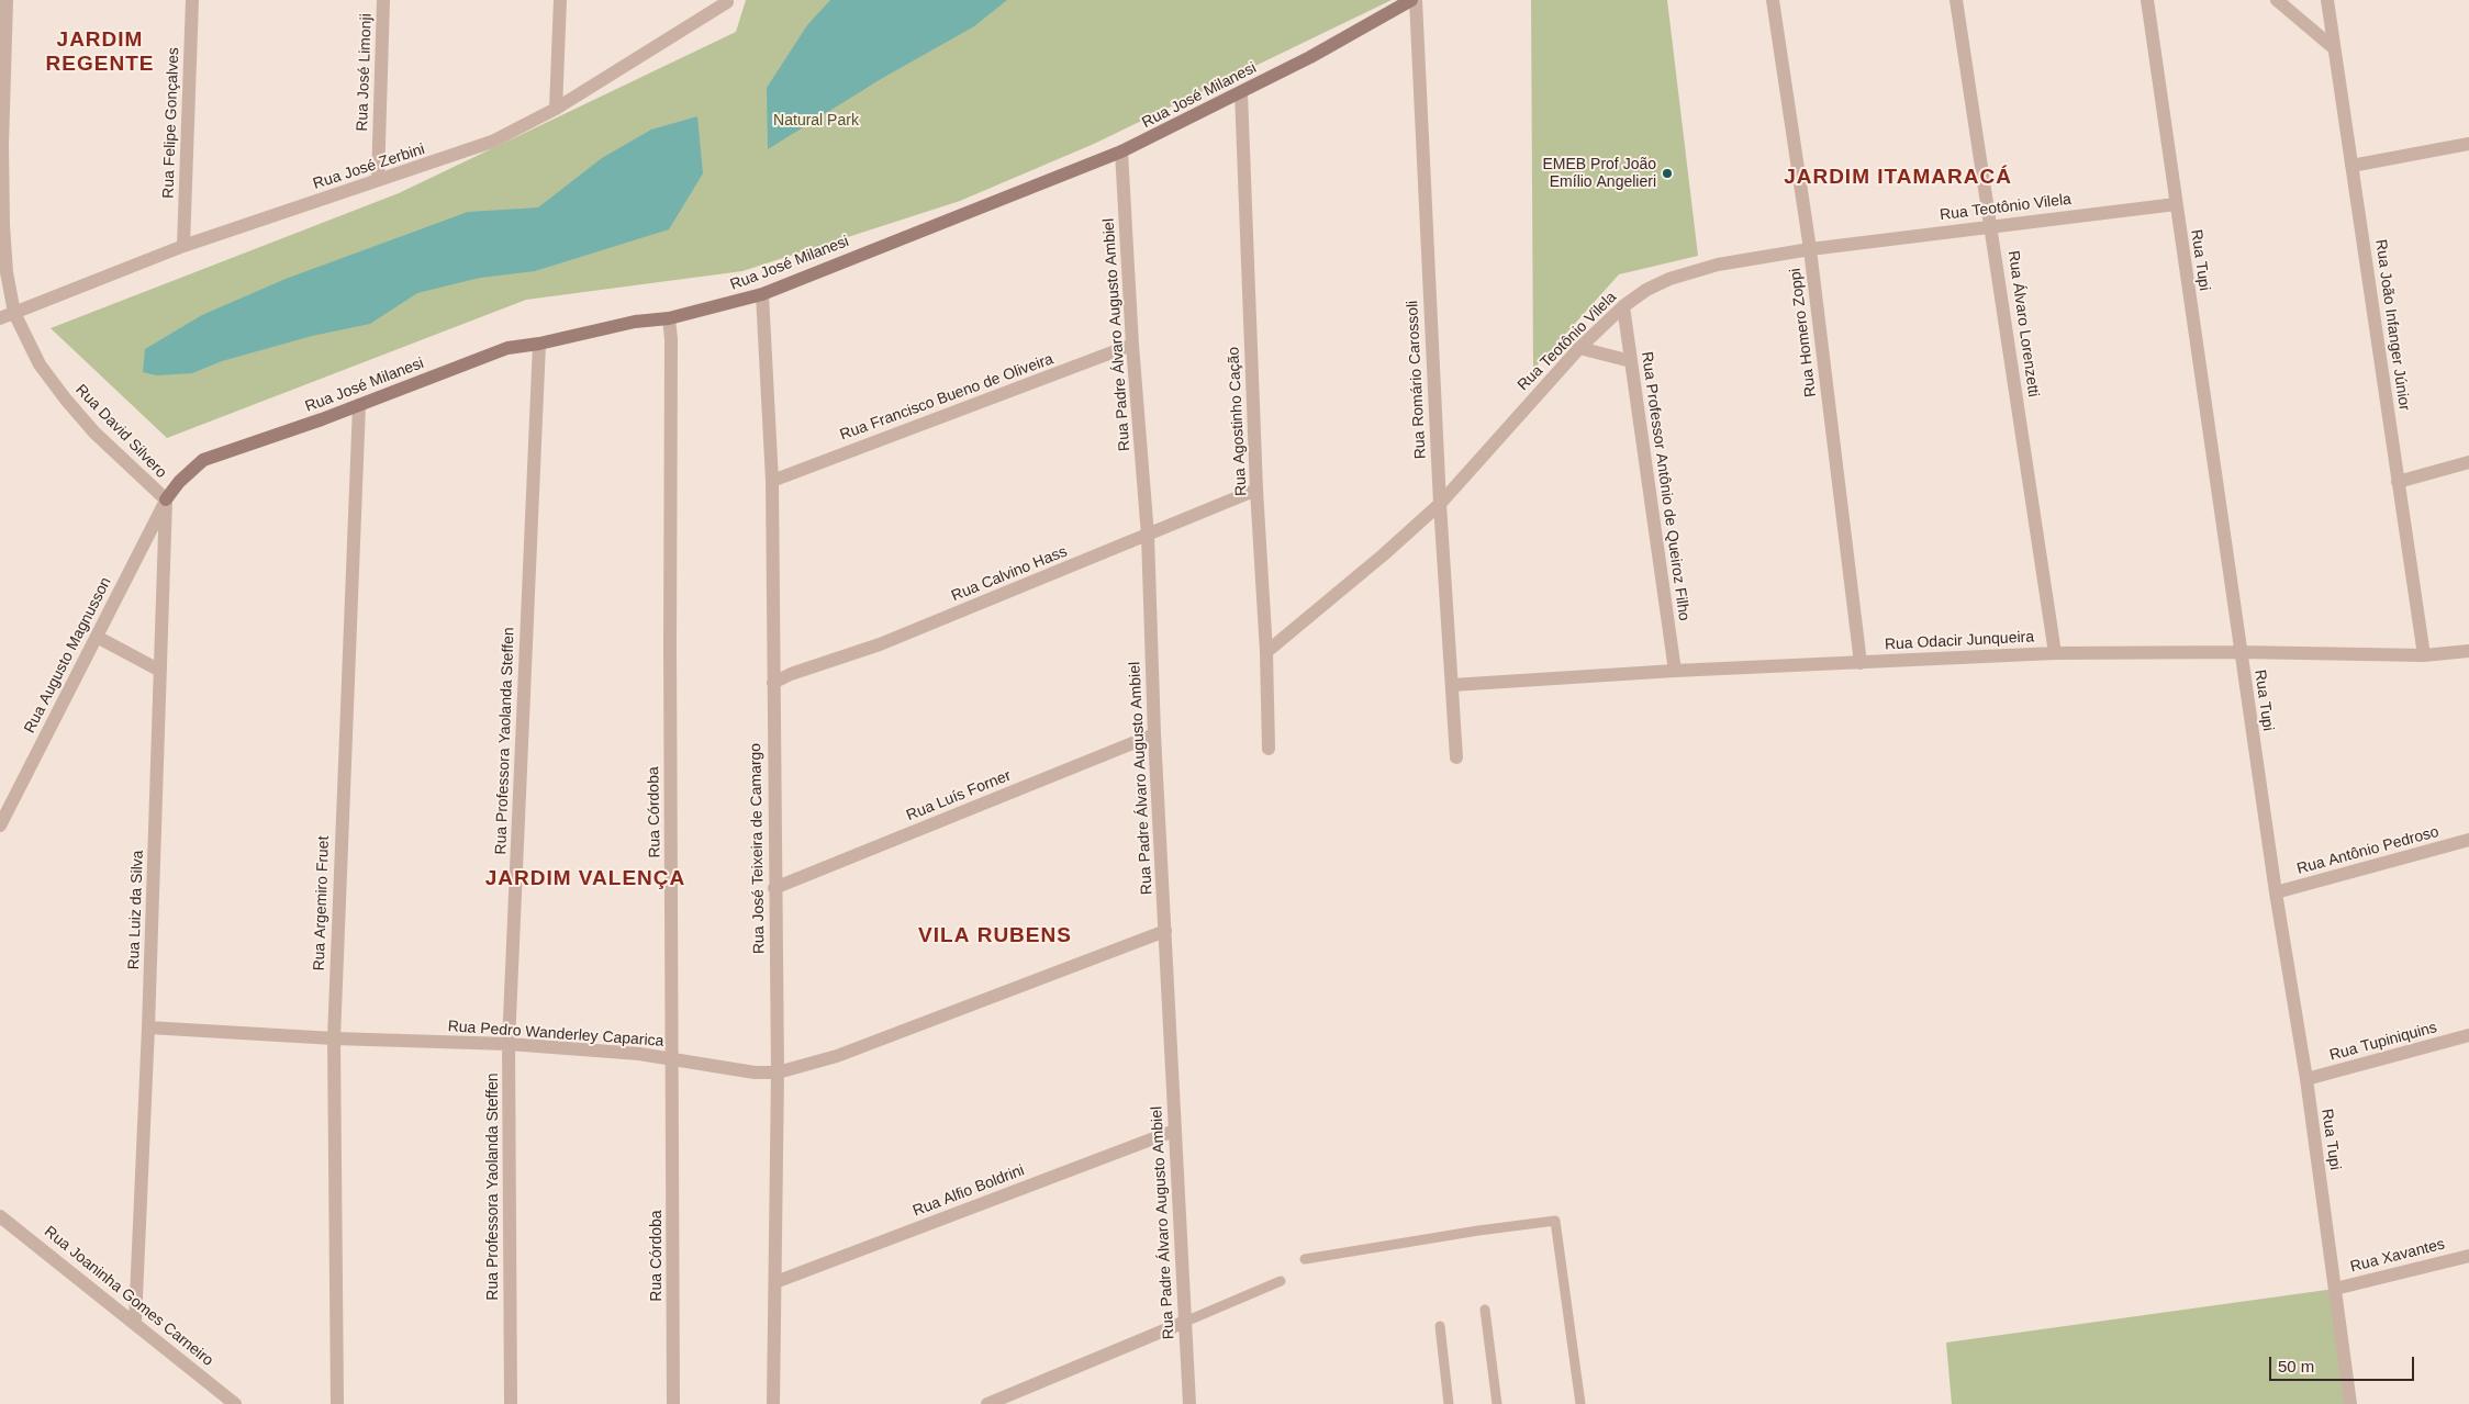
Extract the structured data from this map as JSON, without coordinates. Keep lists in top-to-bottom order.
{
  "streets": {
    "street": [
      "Rua José Limonji",
      "Rua José Milanesi",
      "Rua Felipe Gonçalves",
      "Rua José Zerbini",
      "Rua Teotônio Vilela",
      "Rua Tupi",
      "Rua Álvaro Lorenzetti",
      "Rua João Infanger Júnior",
      "Rua Homero Zoppi",
      "Rua Padre Álvaro Augusto Ambiel",
      "Rua Romário Carossoli",
      "Rua Francisco Bueno de Oliveira",
      "Rua Agostinho Cação",
      "Rua David Silvero",
      "Rua Professor Antônio de Queiroz Filho",
      "Rua Calvino Hass",
      "Rua Odacir Junqueira",
      "Rua Augusto Magnusson",
      "Rua Professora Yaolanda Steffen",
      "Rua Luís Forner",
      "Rua Córdoba",
      "Rua José Teixeira de Camargo",
      "Rua Antônio Pedroso",
      "Rua Argemiro Fruet",
      "Rua Luiz da Silva",
      "Rua Pedro Wanderley Caparica",
      "Rua Tupiniquins",
      "Rua Alfio Boldrini",
      "Rua Xavantes",
      "Rua Joaninha Gomes Carneiro"
    ]
  },
  "crossings": [
    ["Rua José Limonji", "Rua José Zerbini"],
    ["Rua José Milanesi", "Rua Padre Álvaro Augusto Ambiel"],
    ["Rua José Milanesi", "Rua Agostinho Cação"],
    ["Rua José Milanesi", "Rua David Silvero"],
    ["Rua José Milanesi", "Rua Augusto Magnusson"],
    ["Rua José Milanesi", "Rua Professora Yaolanda Steffen"],
    ["Rua José Milanesi", "Rua Córdoba"],
    ["Rua José Milanesi", "Rua José Teixeira de Camargo"],
    ["Rua José Milanesi", "Rua Argemiro Fruet"],
    ["Rua José Milanesi", "Rua Luiz da Silva"],
    ["Rua Felipe Gonçalves", "Rua José Zerbini"],
    ["Rua José Zerbini", "Rua David Silvero"],
    ["Rua Teotônio Vilela", "Rua Tupi"],
    ["Rua Teotônio Vilela", "Rua Álvaro Lorenzetti"],
    ["Rua Teotônio Vilela", "Rua Homero Zoppi"],
    ["Rua Teotônio Vilela", "Rua Romário Carossoli"],
    ["Rua Teotônio Vilela", "Rua Agostinho Cação"],
    ["Rua Teotônio Vilela", "Rua Professor Antônio de Queiroz Filho"],
    ["Rua Tupi", "Rua Odacir Junqueira"],
    ["Rua Tupi", "Rua Antônio Pedroso"],
    ["Rua Tupi", "Rua Tupiniquins"],
    ["Rua Tupi", "Rua Xavantes"],
    ["Rua Álvaro Lorenzetti", "Rua Odacir Junqueira"],
    ["Rua João Infanger Júnior", "Rua Odacir Junqueira"],
    ["Rua Homero Zoppi", "Rua Odacir Junqueira"],
    ["Rua Padre Álvaro Augusto Ambiel", "Rua Francisco Bueno de Oliveira"],
    ["Rua Padre Álvaro Augusto Ambiel", "Rua Calvino Hass"],
    ["Rua Padre Álvaro Augusto Ambiel", "Rua Luís Forner"],
    ["Rua Padre Álvaro Augusto Ambiel", "Rua Pedro Wanderley Caparica"],
    ["Rua Padre Álvaro Augusto Ambiel", "Rua Alfio Boldrini"],
    ["Rua Romário Carossoli", "Rua Odacir Junqueira"],
    ["Rua Francisco Bueno de Oliveira", "Rua José Teixeira de Camargo"],
    ["Rua Agostinho Cação", "Rua Calvino Hass"],
    ["Rua David Silvero", "Rua Augusto Magnusson"],
    ["Rua David Silvero", "Rua Luiz da Silva"],
    ["Rua Professor Antônio de Queiroz Filho", "Rua Odacir Junqueira"],
    ["Rua Calvino Hass", "Rua José Teixeira de Camargo"],
    ["Rua Augusto Magnusson", "Rua Luiz da Silva"],
    ["Rua Professora Yaolanda Steffen", "Rua Pedro Wanderley Caparica"],
    ["Rua Luís Forner", "Rua José Teixeira de Camargo"],
    ["Rua Córdoba", "Rua Pedro Wanderley Caparica"],
    ["Rua José Teixeira de Camargo", "Rua Pedro Wanderley Caparica"],
    ["Rua José Teixeira de Camargo", "Rua Alfio Boldrini"],
    ["Rua Argemiro Fruet", "Rua Pedro Wanderley Caparica"],
    ["Rua Luiz da Silva", "Rua Pedro Wanderley Caparica"],
    ["Rua Luiz da Silva", "Rua Joaninha Gomes Carneiro"]
  ],
  "districts": [
    "JARDIM REGENTE",
    "JARDIM ITAMARACÁ",
    "JARDIM VALENÇA",
    "VILA RUBENS"
  ],
  "parks": ["Natural Park"],
  "places": ["EMEB Prof João Emílio Angelieri"],
  "scale_bar": "50 m"
}
